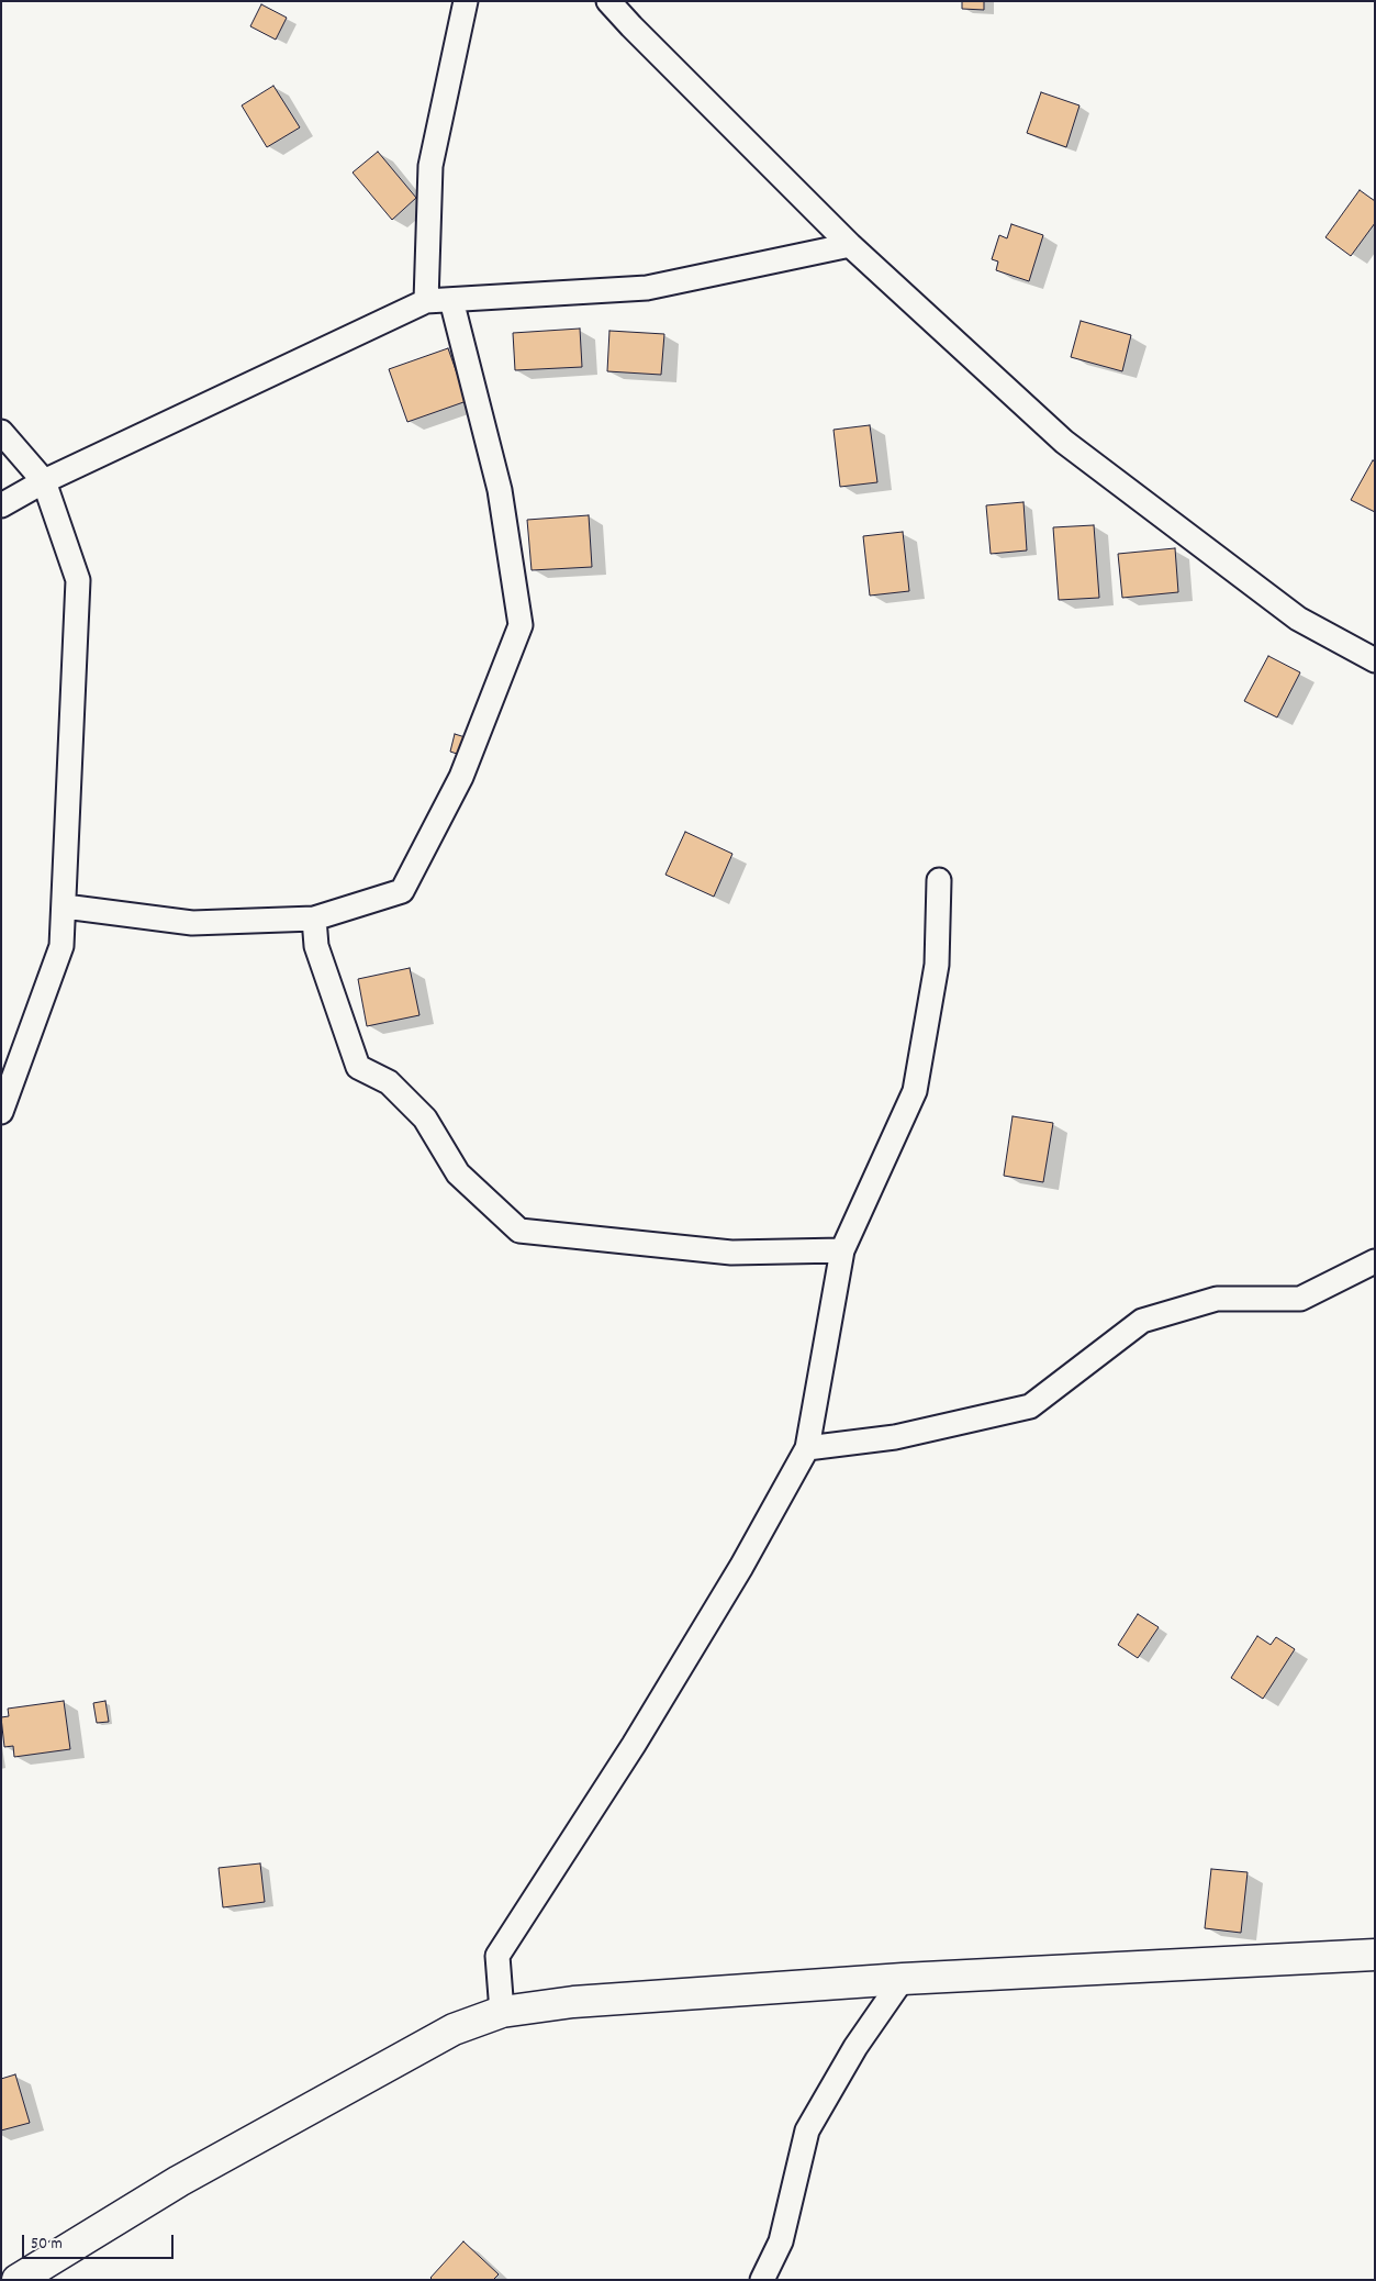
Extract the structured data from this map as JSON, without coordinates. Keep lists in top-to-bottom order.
{
  "scale_bar": "50 m"
}
